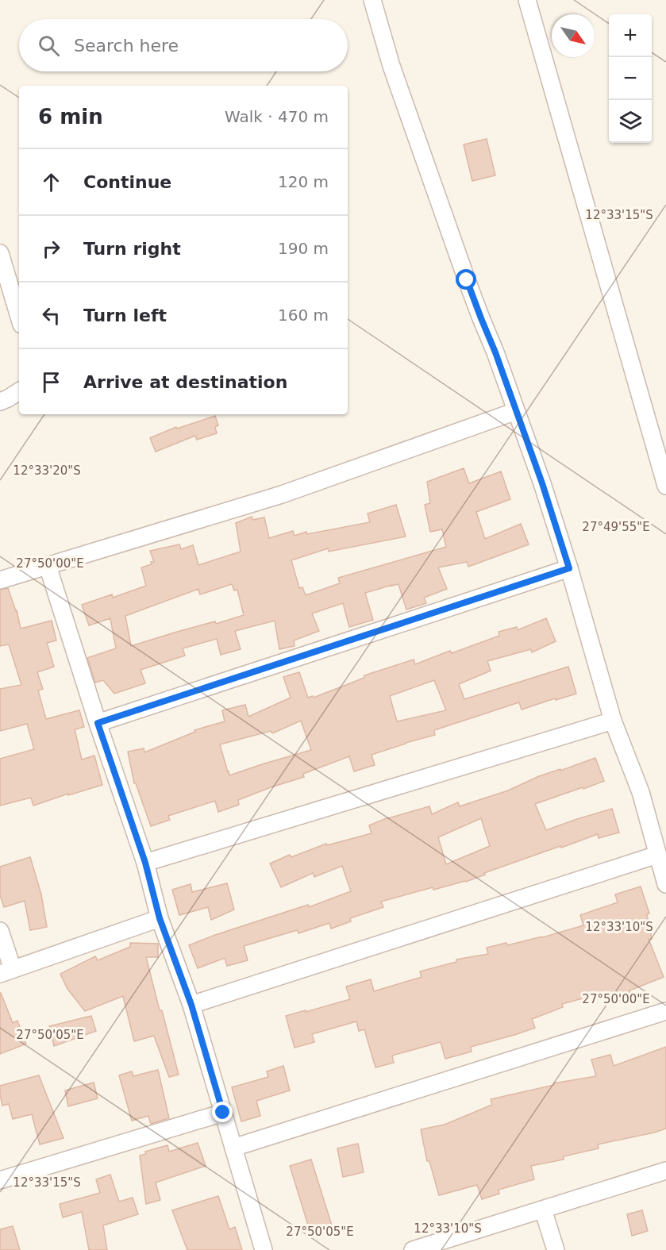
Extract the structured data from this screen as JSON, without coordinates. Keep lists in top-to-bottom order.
{
  "north": "bottom right",
  "page": {
    "map_buttons": ["+", "−"],
    "search": "Search here",
    "heading": ["6 min", "Walk · 470 m"],
    "list": [
      ["Continue", "120 m"],
      ["Turn right", "190 m"],
      ["Turn left", "160 m"],
      "Arrive at destination"
    ]
  },
  "coordinates": [
    "12°33'15\"S",
    "12°33'20\"S",
    "27°49'55\"E",
    "27°50'00\"E",
    "12°33'10\"S",
    "27°50'05\"E"
  ]
}
